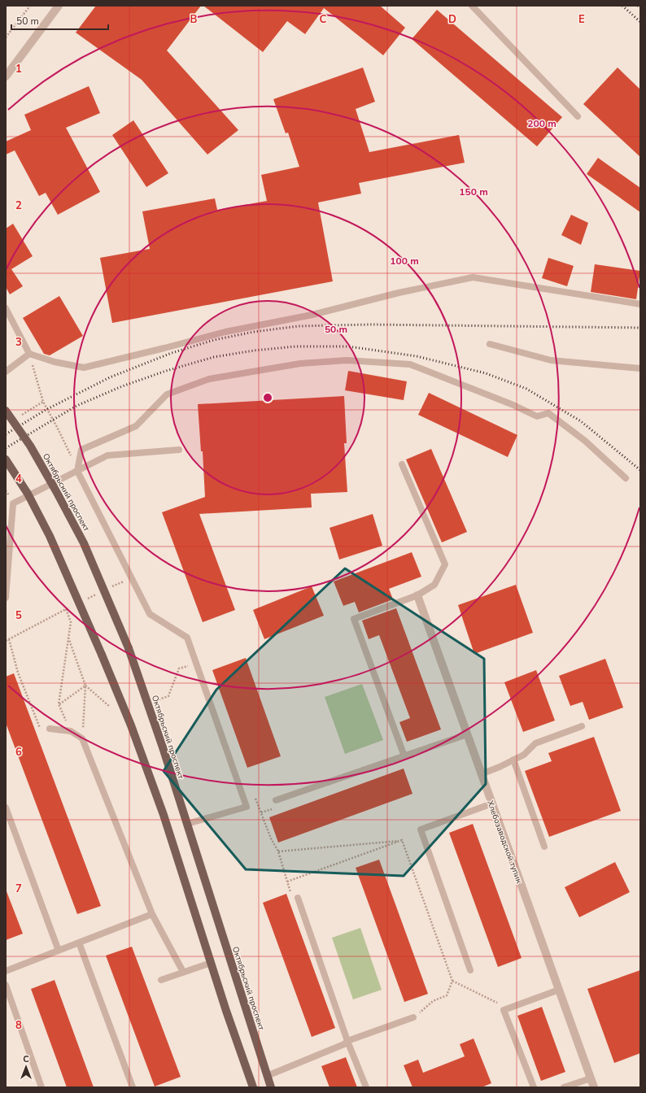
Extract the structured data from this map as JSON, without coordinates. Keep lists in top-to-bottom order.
{
  "streets": {
    "main road": ["Октябрьский проспект"],
    "street": ["Хлебозаводской тупик"]
  },
  "scale_bar": "50 m",
  "north": "top",
  "grid": {
    "columns": [
      "B",
      "C",
      "D",
      "E"
    ],
    "rows": [
      "1",
      "2",
      "3",
      "4",
      "5",
      "6",
      "7",
      "8"
    ]
  },
  "rings": [
    "200 m",
    "150 m",
    "100 m",
    "50 m"
  ]
}
